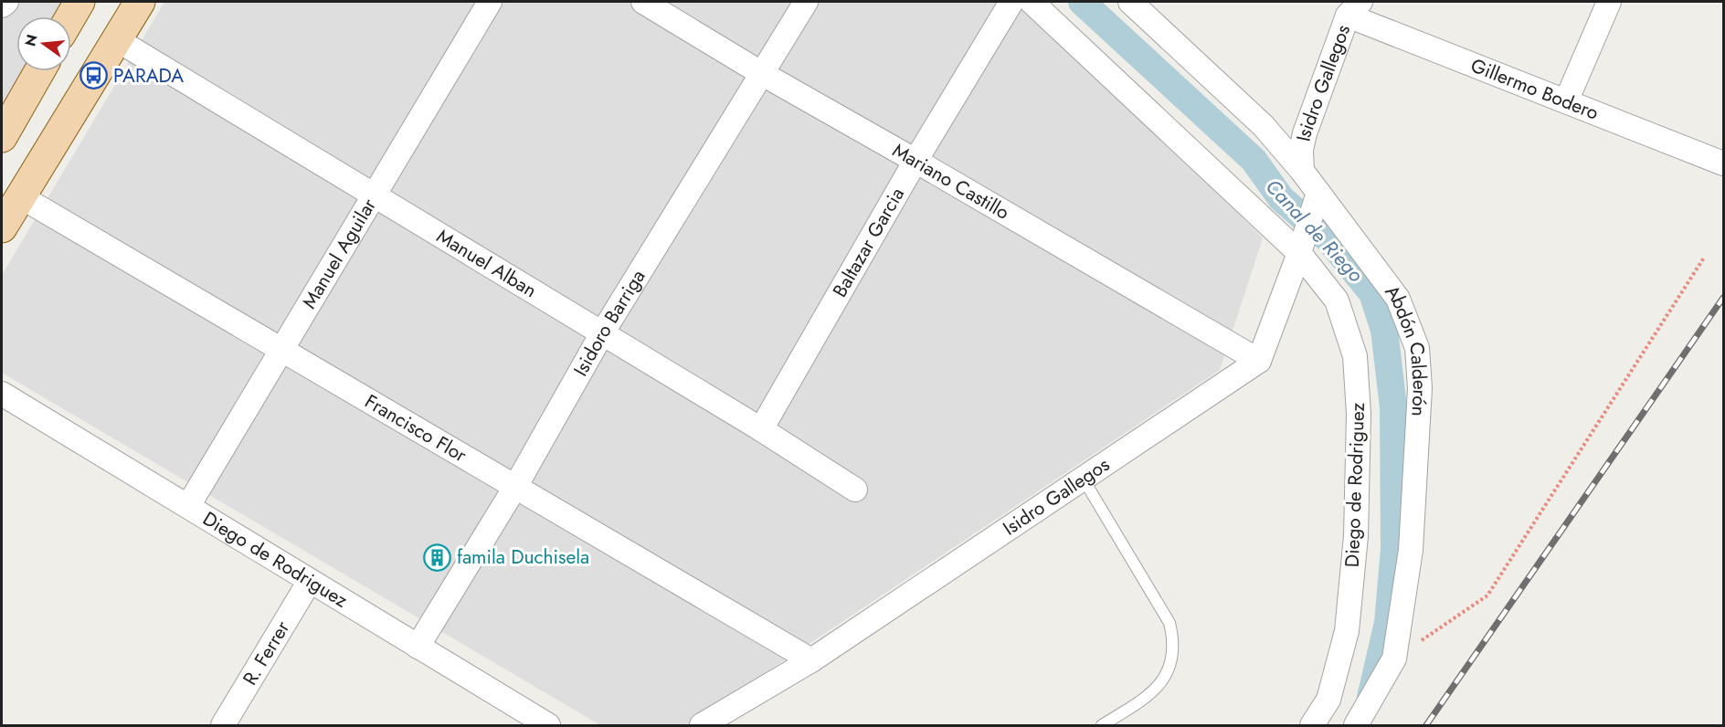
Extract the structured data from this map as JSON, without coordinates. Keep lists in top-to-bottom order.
{
  "streets": {
    "street": [
      "Isidro Gallegos",
      "Gillermo Bodero",
      "Mariano Castillo",
      "Baltazar Garcia",
      "Manuel Aguilar",
      "Manuel Alban",
      "Isidoro Barriga",
      "Abdón Calderón",
      "Francisco Flor",
      "Diego de Rodriguez",
      "R. Ferrer"
    ]
  },
  "crossings": [
    ["Isidro Gallegos", "Gillermo Bodero"],
    ["Isidro Gallegos", "Mariano Castillo"],
    ["Isidro Gallegos", "Abdón Calderón"],
    ["Isidro Gallegos", "Francisco Flor"],
    ["Mariano Castillo", "Baltazar Garcia"],
    ["Mariano Castillo", "Isidoro Barriga"],
    ["Baltazar Garcia", "Manuel Alban"],
    ["Manuel Aguilar", "Manuel Alban"],
    ["Manuel Aguilar", "Francisco Flor"],
    ["Manuel Aguilar", "Diego de Rodriguez"],
    ["Manuel Alban", "Isidoro Barriga"],
    ["Isidoro Barriga", "Francisco Flor"],
    ["Isidoro Barriga", "Diego de Rodriguez"],
    ["Diego de Rodriguez", "R. Ferrer"]
  ],
  "water": ["Canal de Riego"],
  "places": {
    "bus stop": ["PARADA"],
    "building": ["famila Duchisela"]
  },
  "north": "left"
}
